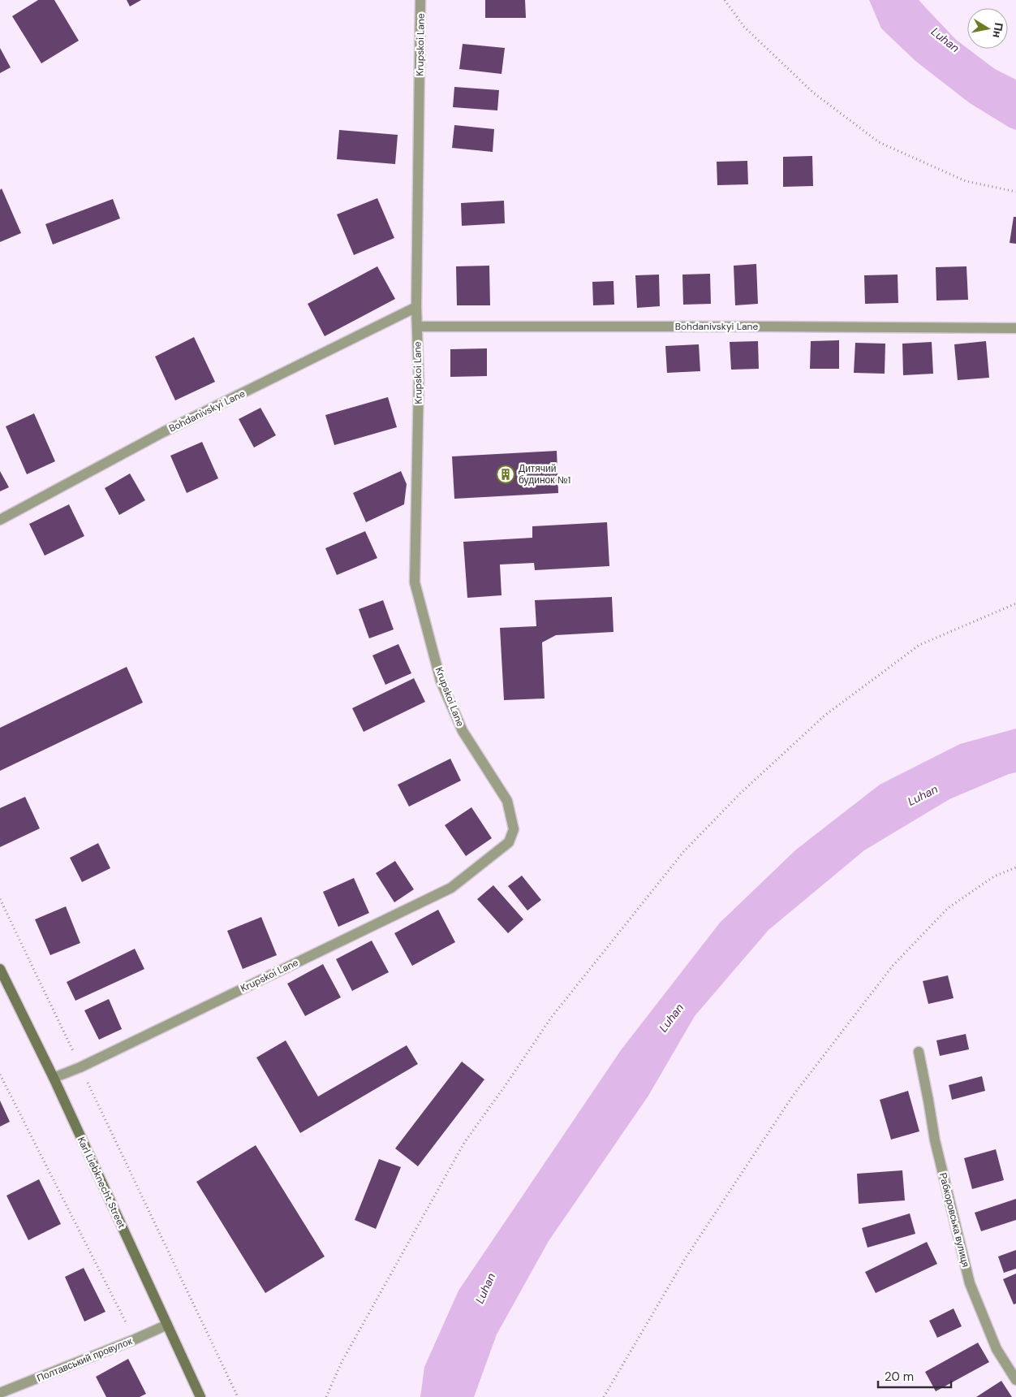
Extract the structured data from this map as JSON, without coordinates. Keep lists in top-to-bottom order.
{
  "streets": {
    "street": [
      "Krupskoi Lane",
      "Bohdanivskyi Lane",
      "Karl Liebknecht Street",
      "Рабкоровська вулиця",
      "Полтавський провулок"
    ]
  },
  "crossings": [
    ["Krupskoi Lane", "Bohdanivskyi Lane"],
    ["Krupskoi Lane", "Karl Liebknecht Street"],
    ["Karl Liebknecht Street", "Полтавський провулок"]
  ],
  "water": ["Luhan"],
  "places": {
    "building": ["Дитячий будинок №1"]
  },
  "scale_bar": "20 m",
  "north": "right"
}
